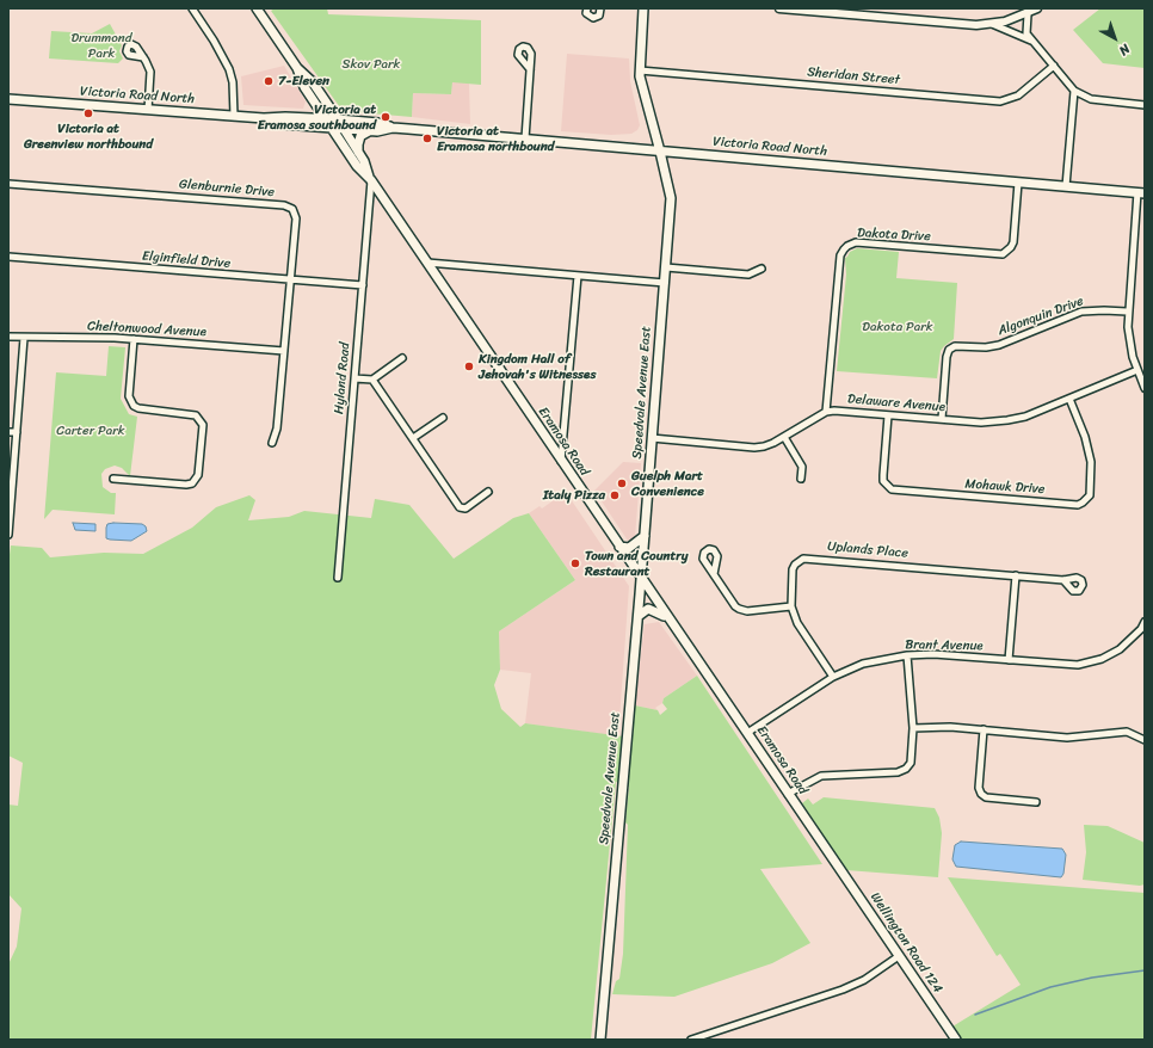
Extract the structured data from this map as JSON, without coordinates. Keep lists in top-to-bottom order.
{
  "streets": {
    "main road": [
      "Victoria Road North",
      "Speedvale Avenue East",
      "Eramosa Road",
      "Wellington Road 124"
    ],
    "street": [
      "Sheridan Street",
      "Glenburnie Drive",
      "Dakota Drive",
      "Elginfield Drive",
      "Algonquin Drive",
      "Cheltonwood Avenue",
      "Hyland Road",
      "Delaware Avenue",
      "Mohawk Drive",
      "Uplands Place",
      "Brant Avenue"
    ]
  },
  "crossings": [
    ["Sheridan Street", "Speedvale Avenue East"],
    ["Victoria Road North", "Dakota Drive"],
    ["Victoria Road North", "Speedvale Avenue East"],
    ["Victoria Road North", "Eramosa Road"],
    ["Glenburnie Drive", "Elginfield Drive"],
    ["Glenburnie Drive", "Cheltonwood Avenue"],
    ["Dakota Drive", "Delaware Avenue"],
    ["Elginfield Drive", "Hyland Road"],
    ["Algonquin Drive", "Delaware Avenue"],
    ["Hyland Road", "Eramosa Road"],
    ["Speedvale Avenue East", "Eramosa Road"],
    ["Delaware Avenue", "Mohawk Drive"],
    ["Eramosa Road", "Brant Avenue"],
    ["Eramosa Road", "Wellington Road 124"],
    ["Uplands Place", "Brant Avenue"]
  ],
  "parks": [
    "Drummond Park",
    "Skov Park",
    "Dakota Park",
    "Carter Park"
  ],
  "places": [
    "7-Eleven",
    "Victoria at Greenview northbound",
    "Victoria at Eramosa southbound",
    "Victoria at Eramosa northbound",
    "Kingdom Hall of Jehovah's Witnesses",
    "Guelph Mart Convenience",
    "Italy Pizza",
    "Town and Country Restaurant"
  ],
  "north": "bottom right"
}
